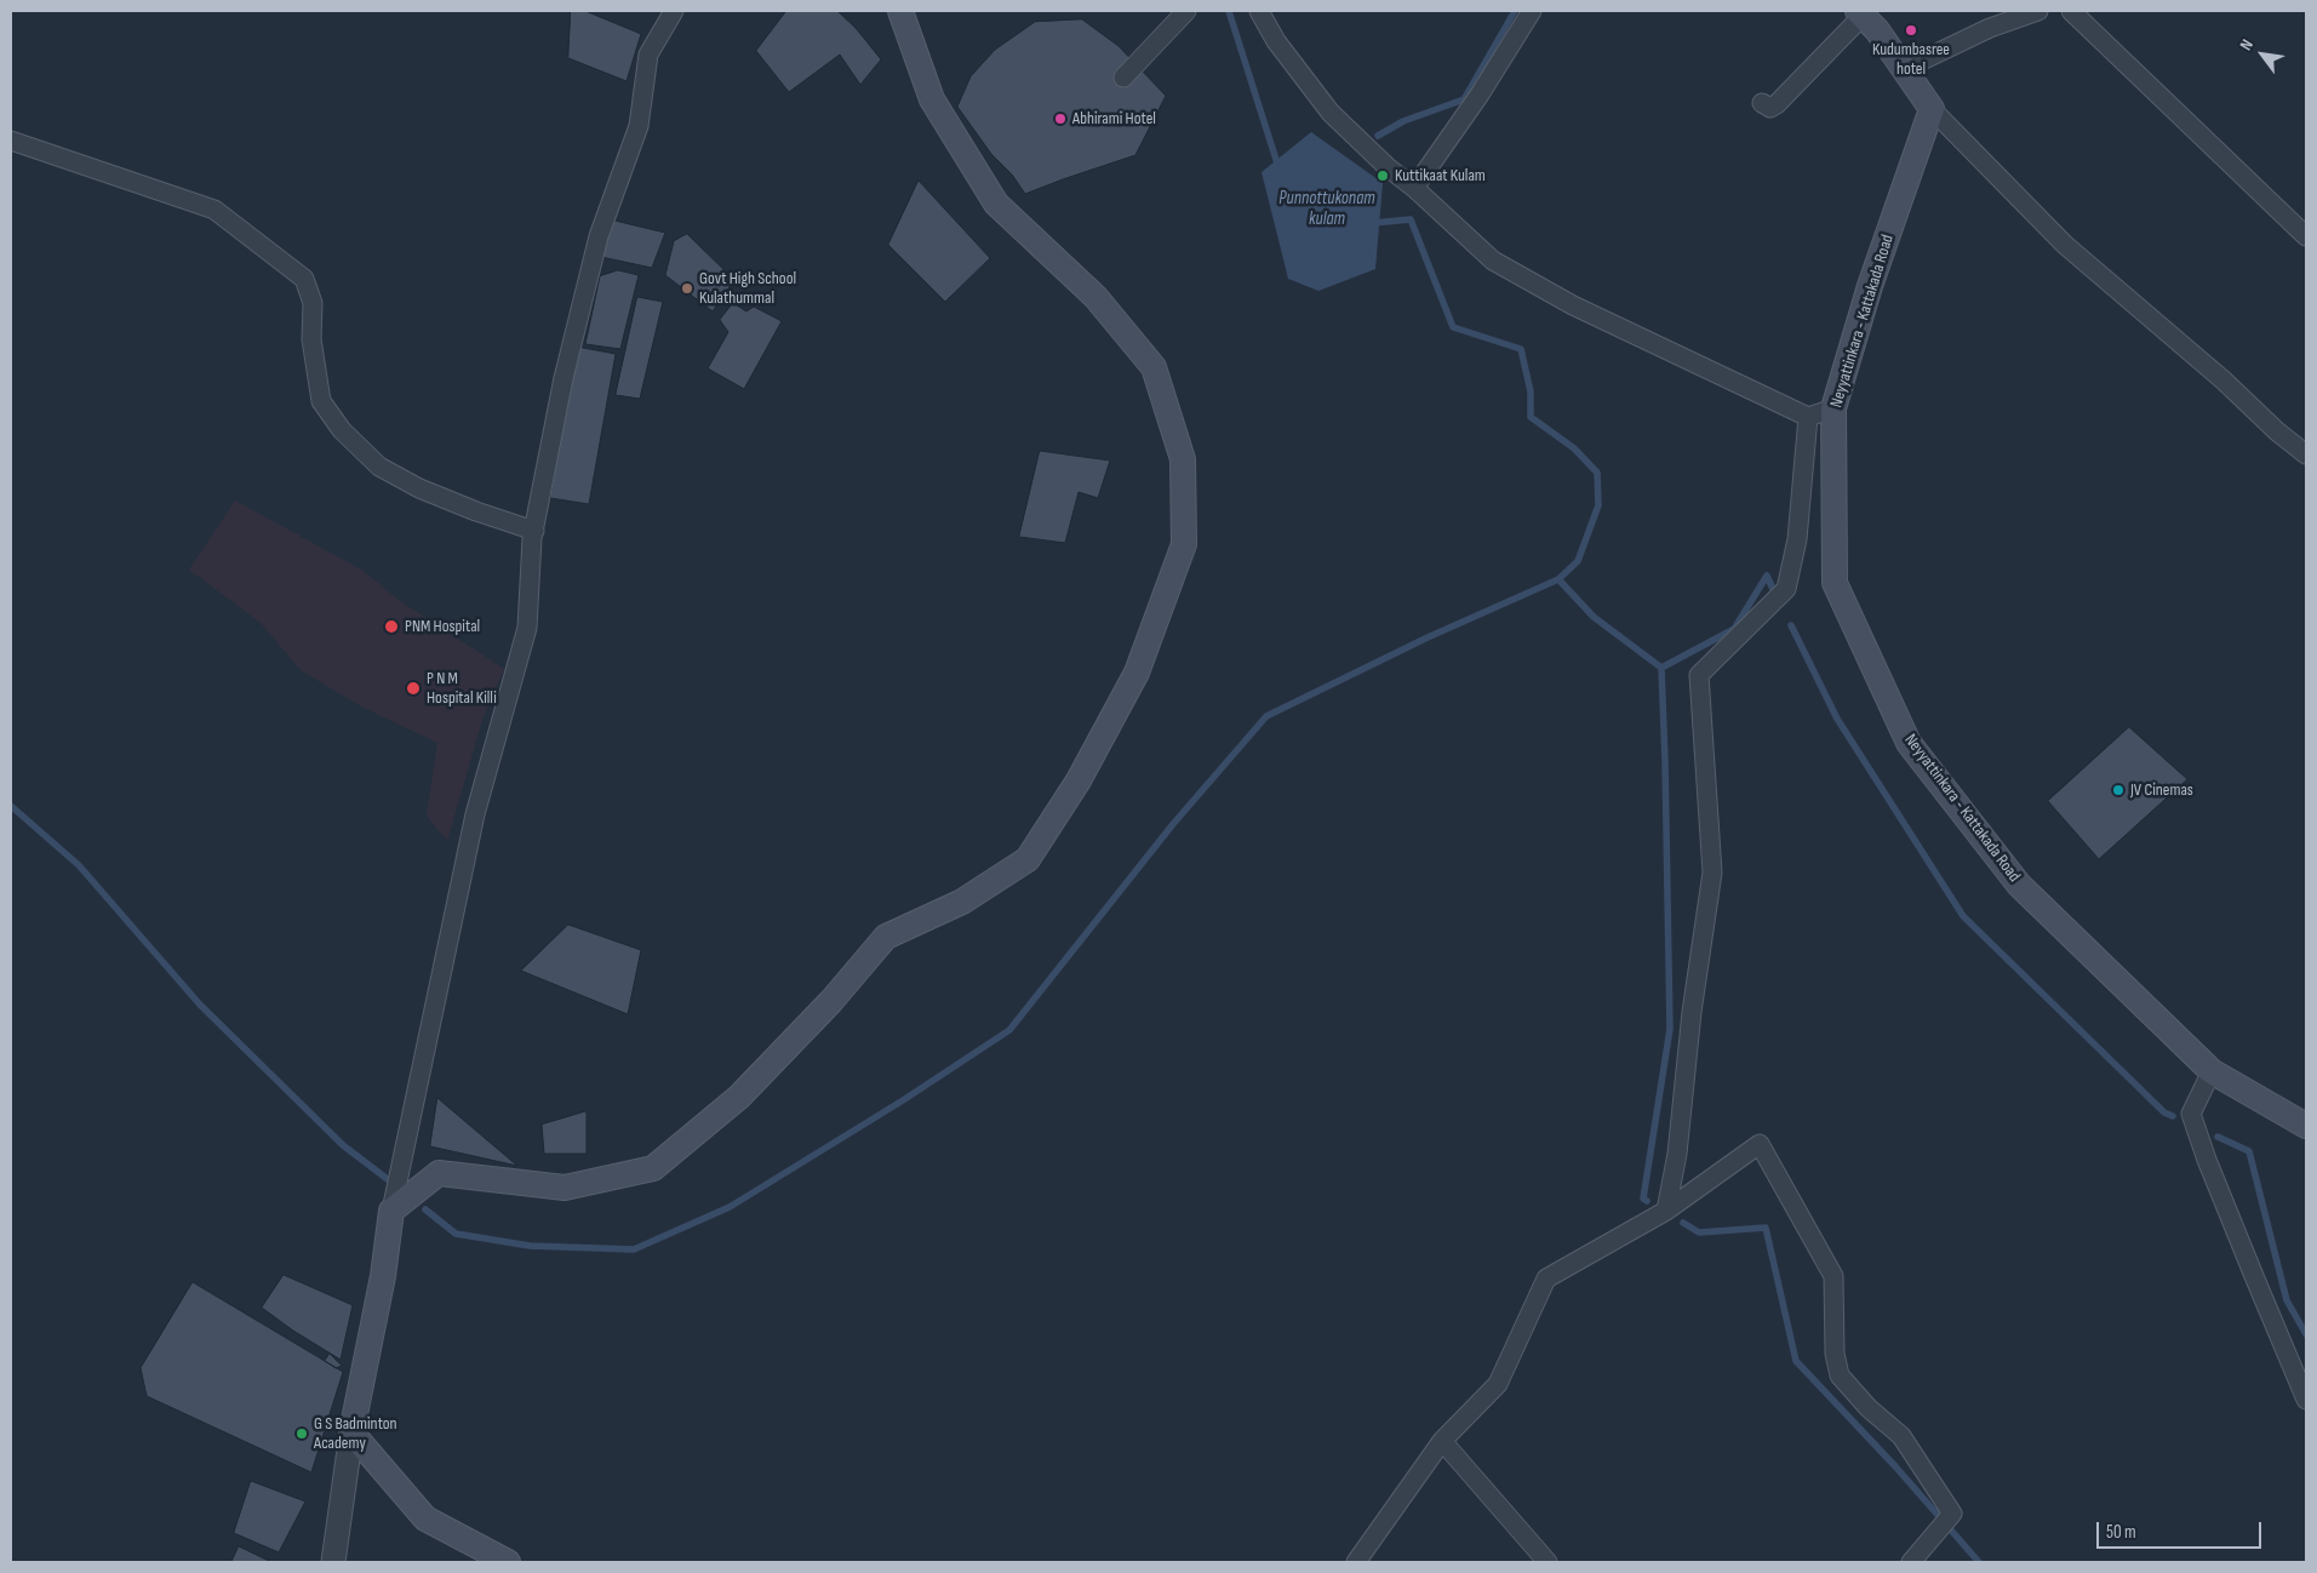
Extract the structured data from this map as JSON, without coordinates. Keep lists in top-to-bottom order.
{
  "streets": {
    "main road": ["Neyyattinkara - Kattakada Road"]
  },
  "water": ["Punnottukonam kulam"],
  "places": [
    "Kudumbasree hotel",
    "Abhirami Hotel",
    "Kuttikaat Kulam",
    "Govt High School Kulathummal",
    "PNM Hospital",
    "P N M Hospital Killi",
    "JV Cinemas",
    "G S Badminton Academy"
  ],
  "scale_bar": "50 m",
  "north": "top left"
}
